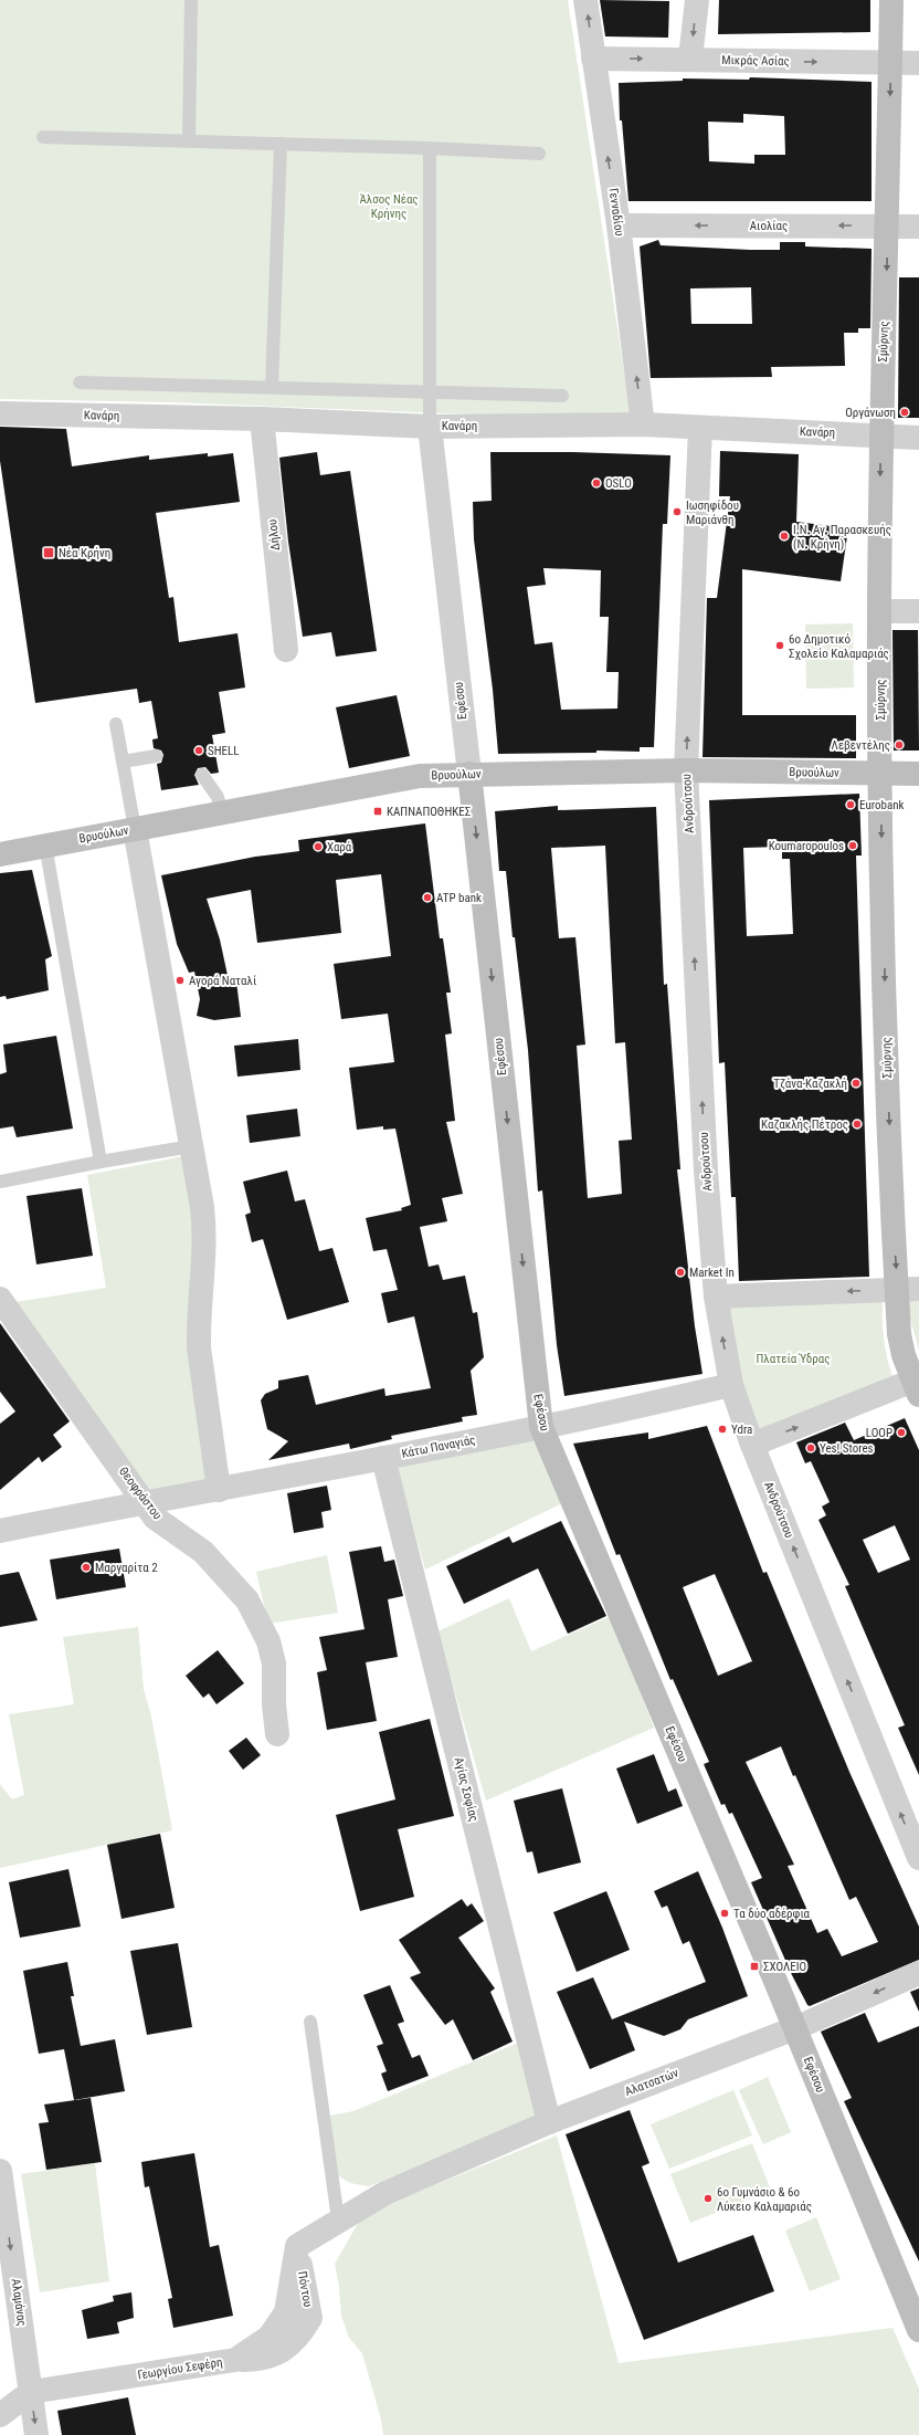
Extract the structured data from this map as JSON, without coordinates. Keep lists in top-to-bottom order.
{
  "streets": {
    "main road": ["Σμύρνης", "Εφέσου", "Βρυούλων"],
    "street": [
      "Μικράς Ασίας",
      "Γενναδίου",
      "Αιολίας",
      "Κανάρη",
      "Δήλου",
      "Ανδρούτσου",
      "Κάτω Παναγιάς",
      "Θεοφράστου",
      "Αγίας Σοφίας",
      "Αλατσατών",
      "Πόντου",
      "Αλαμάνας",
      "Γεωργίου Σεφέρη"
    ]
  },
  "crossings": [
    ["Μικράς Ασίας", "Γενναδίου"],
    ["Μικράς Ασίας", "Σμύρνης"],
    ["Γενναδίου", "Αιολίας"],
    ["Γενναδίου", "Κανάρη"],
    ["Αιολίας", "Σμύρνης"],
    ["Σμύρνης", "Κανάρη"],
    ["Σμύρνης", "Βρυούλων"],
    ["Κανάρη", "Δήλου"],
    ["Κανάρη", "Εφέσου"],
    ["Κανάρη", "Ανδρούτσου"],
    ["Εφέσου", "Βρυούλων"],
    ["Εφέσου", "Κάτω Παναγιάς"],
    ["Εφέσου", "Αλατσατών"],
    ["Βρυούλων", "Ανδρούτσου"],
    ["Ανδρούτσου", "Κάτω Παναγιάς"],
    ["Κάτω Παναγιάς", "Θεοφράστου"],
    ["Κάτω Παναγιάς", "Αγίας Σοφίας"],
    ["Αγίας Σοφίας", "Αλατσατών"],
    ["Αλατσατών", "Πόντου"],
    ["Πόντου", "Γεωργίου Σεφέρη"],
    ["Αλαμάνας", "Γεωργίου Σεφέρη"]
  ],
  "one_way": [
    "Μικράς Ασίας",
    "Γενναδίου",
    "Αιολίας",
    "Σμύρνης",
    "Ανδρούτσου",
    "Αλαμάνας"
  ],
  "parks": ["Άλσος Νέας Κρήνης", "Πλατεία Ύδρας"],
  "places": {
    "other": [
      "Οργάνωση",
      "OSLO",
      "Ιωσηφίδου Μαριάνθη",
      "Ι.Ν. Αγ. Παρασκευής (Ν. Κρήνη)",
      "6ο Δημοτικό Σχολείο Καλαμαριάς",
      "Λεβεντέλης",
      "SHELL",
      "Eurobank",
      "Koumaropoulos",
      "Χαρά",
      "ATP bank",
      "Αγορά Ναταλί",
      "Τζάνα-Καζακλή",
      "Καζακλής Πέτρος",
      "Market In",
      "Ydra",
      "LOOP",
      "Yes! Stores",
      "Μαργαρίτα 2",
      "Τα δύο αδέρφια",
      "6ο Γυμνάσιο & 6ο Λύκειο Καλαμαριάς"
    ],
    "transit": ["Νέα Κρήνη", "ΚΑΠΝΑΠΟΘΗΚΕΣ", "ΣΧΟΛΕΙΟ"]
  }
}
